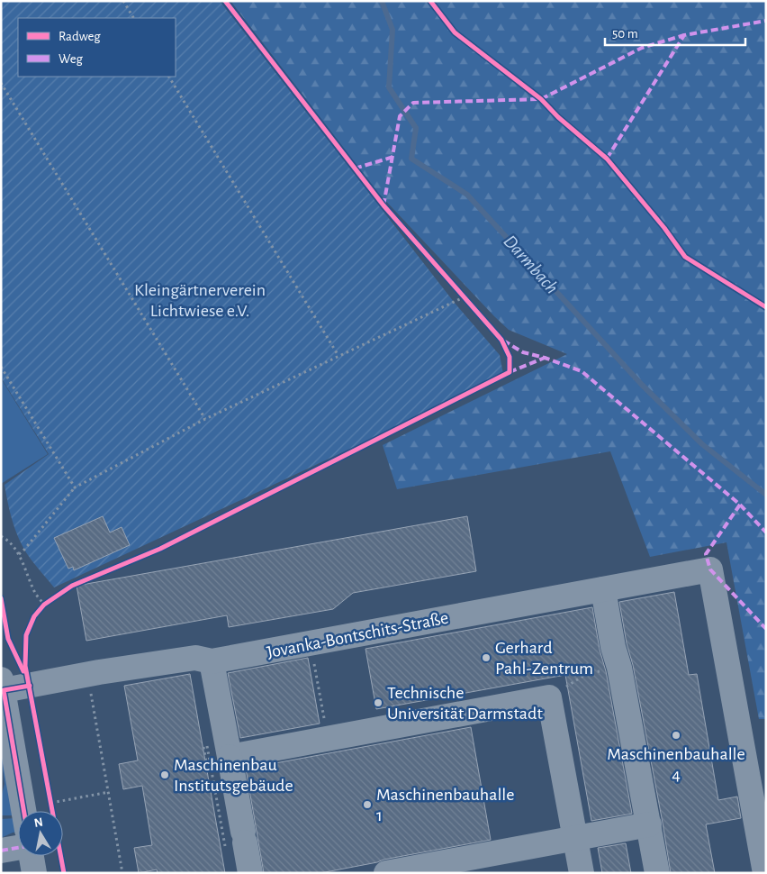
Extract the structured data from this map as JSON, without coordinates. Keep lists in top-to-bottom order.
{
  "streets": {
    "street": ["Jovanka-Bontschits-Straße"]
  },
  "water": ["Darmbach"],
  "parks": ["Kleingärtnerverein Lichtwiese e.V."],
  "places": [
    "Gerhard Pahl-Zentrum",
    "Technische Universität Darmstadt",
    "Maschinenbauhalle 4",
    "Maschinenbau Institutsgebäude",
    "Maschinenbauhalle 1"
  ],
  "legend": ["Radweg", "Weg"],
  "scale_bar": "50 m",
  "north": "top"
}
